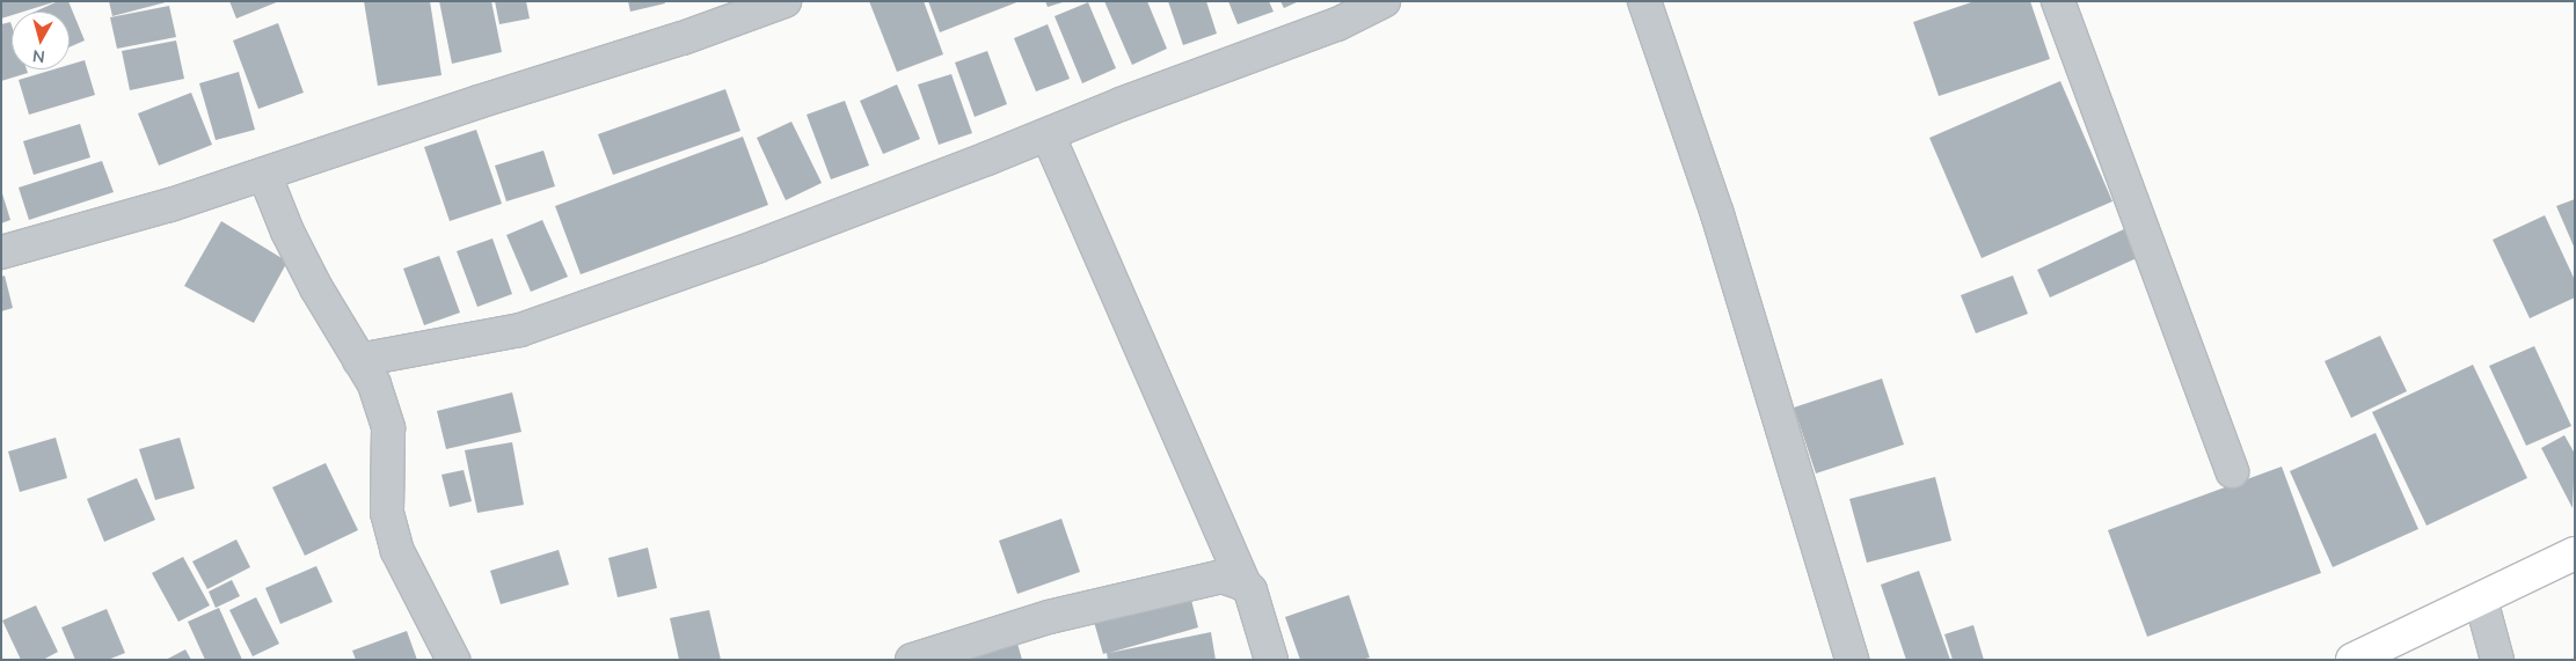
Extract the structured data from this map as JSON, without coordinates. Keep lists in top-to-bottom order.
{
  "north": "bottom"
}
